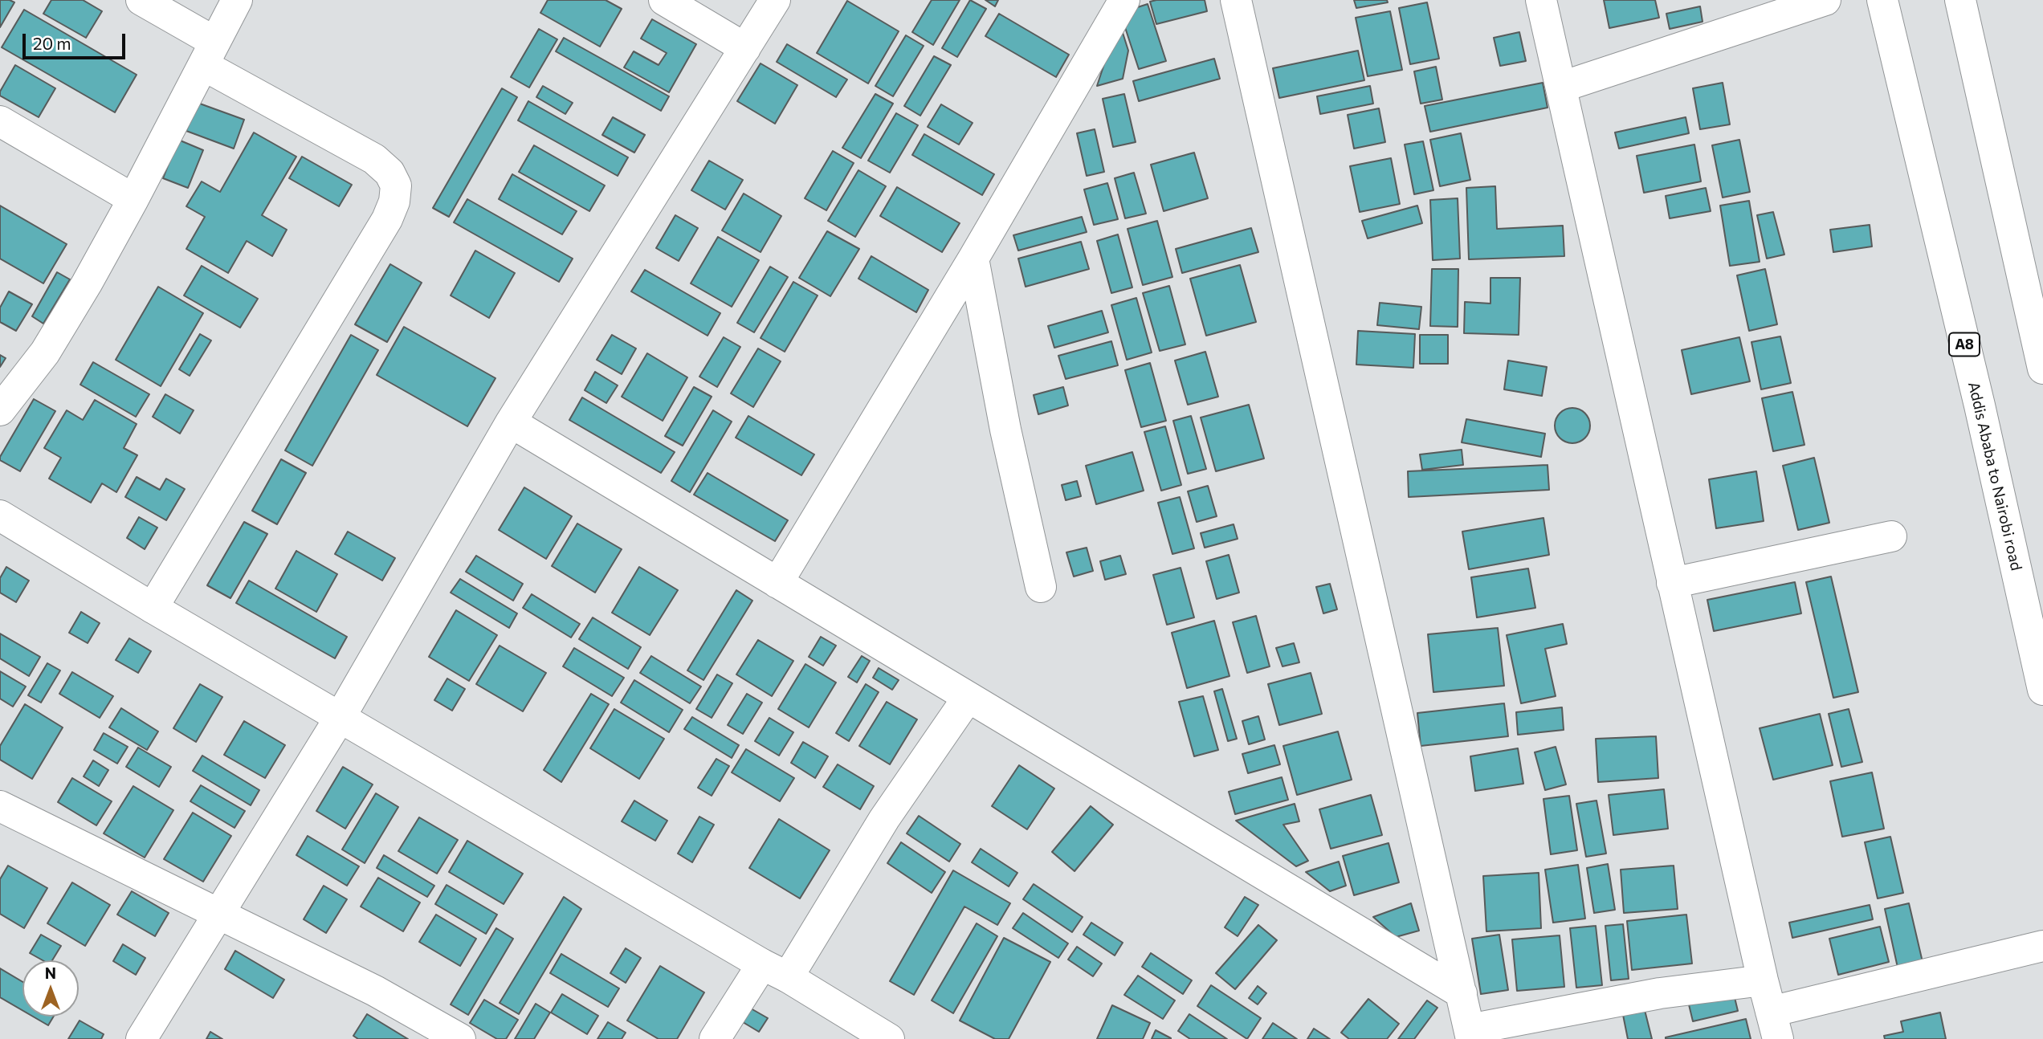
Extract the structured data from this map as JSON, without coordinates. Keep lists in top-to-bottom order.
{
  "streets": {
    "main road": ["A8", "Addis Ababa to Nairobi road"]
  },
  "scale_bar": "20 m",
  "north": "top"
}
